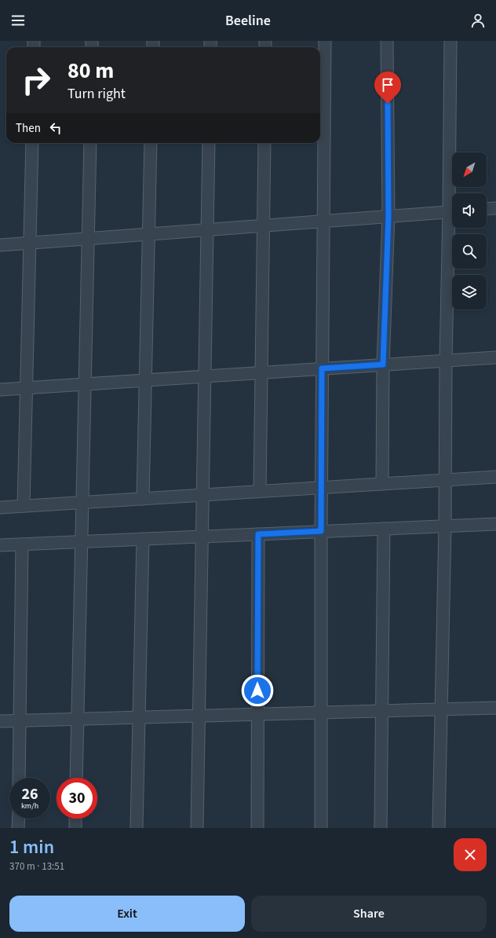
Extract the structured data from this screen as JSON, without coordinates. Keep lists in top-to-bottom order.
{
  "north": "bottom left",
  "page": {
    "header": "Beeline",
    "turn": ["80 m", "Turn right"],
    "then": "Then",
    "speed": "26 km/h",
    "limit": "30",
    "heading": ["1 min", "370 m · 13:51"],
    "buttons": ["Exit", "Share"]
  }
}
